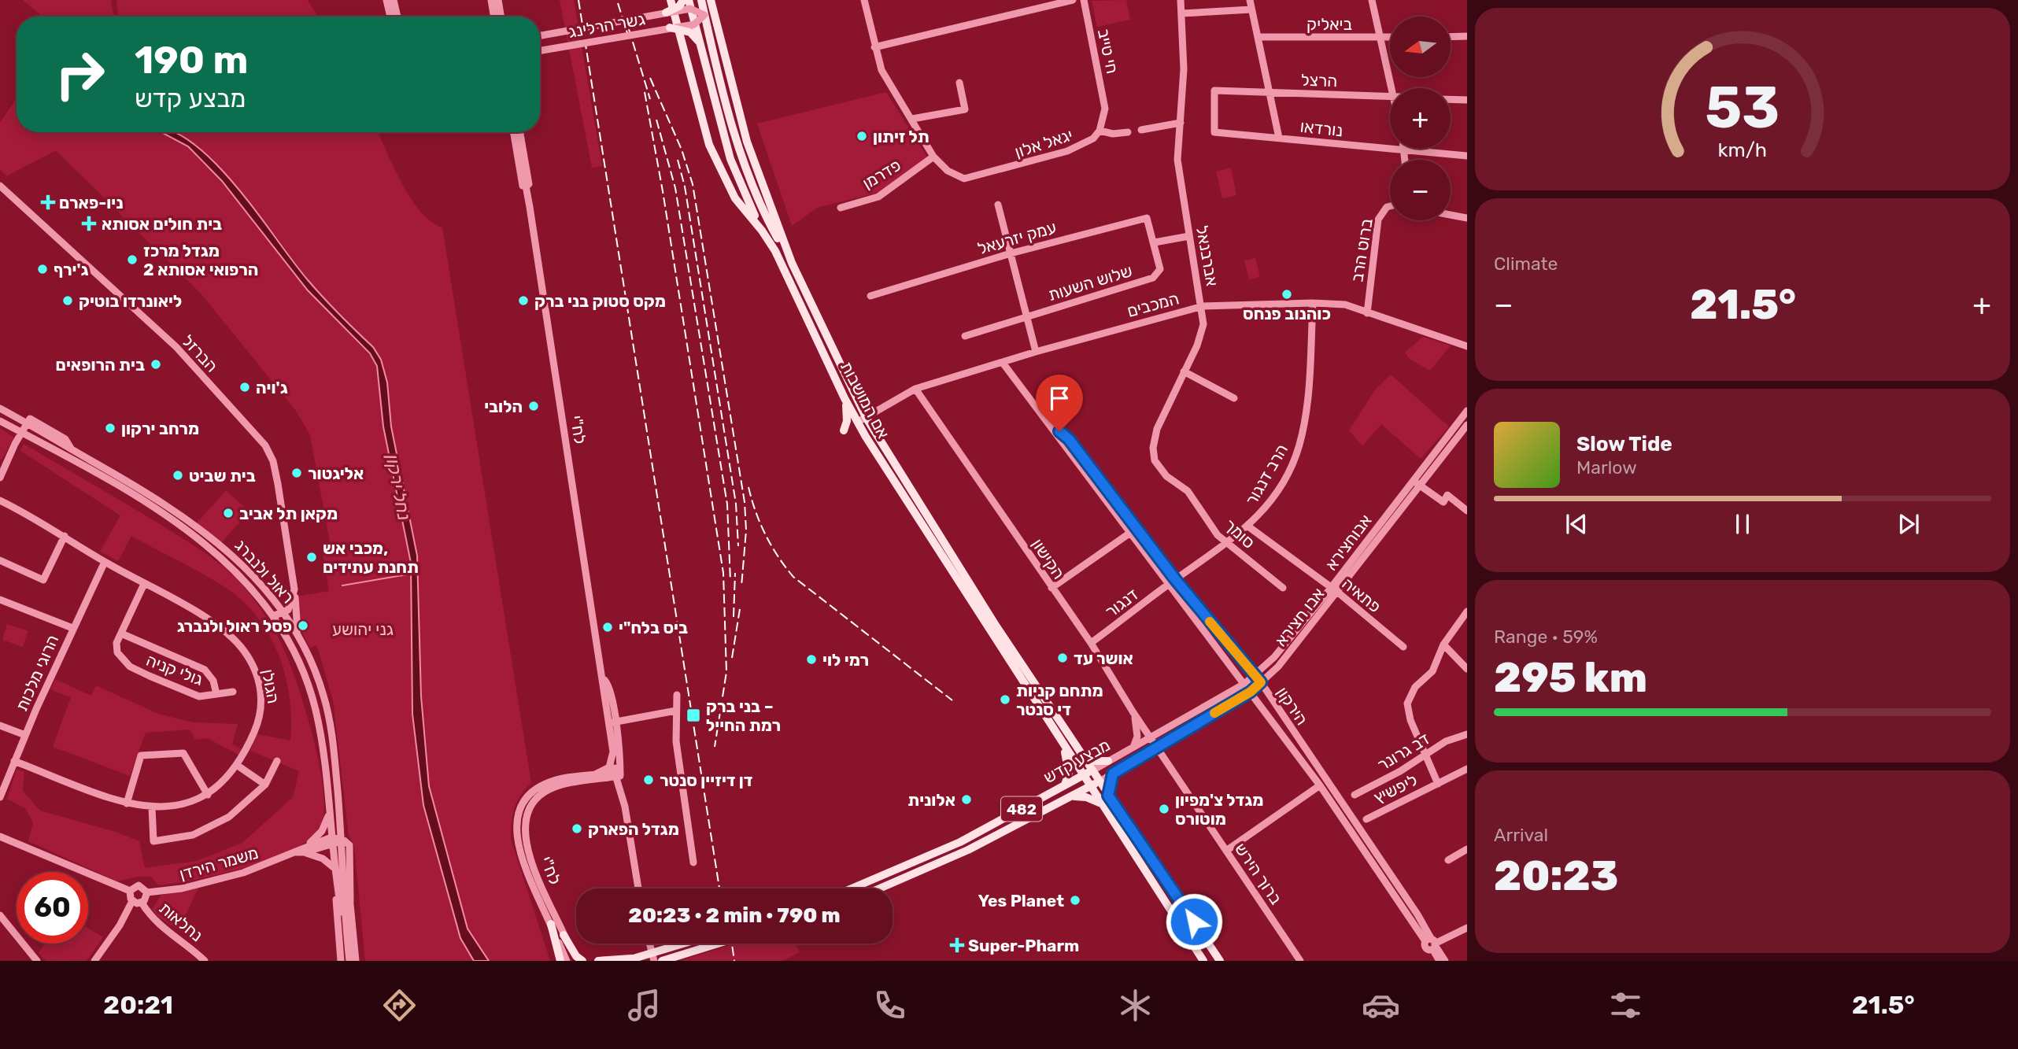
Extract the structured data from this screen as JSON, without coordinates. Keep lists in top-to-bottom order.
{
  "streets": {
    "main road": ["אם המושבות", "מבצע קדש", "482"],
    "street": [
      "ביאליק",
      "גשר הרלינג",
      "חי טייב",
      "הרצל",
      "נורדאו",
      "יגאל אלון",
      "פדרמן",
      "עמק יזרעאל",
      "ברוט הרב",
      "אברבנאל",
      "שלוש השעות",
      "המכבים",
      "הברזל",
      "לח\"י",
      "הרב דנגור",
      "סומך",
      "אבוחצירא",
      "הקישון",
      "ראול ולנברג",
      "פתאיה",
      "דנגור",
      "אבו חצירא",
      "גולי קניה",
      "הרוגי מלכות",
      "הגולן",
      "הירקון",
      "דב גרונר",
      "ליפשיץ",
      "משמר הירדן",
      "ברוך הירש",
      "נחלאות"
    ]
  },
  "crossings": [
    ["חי טייב", "יגאל אלון"],
    ["הרצל", "נורדאו"],
    ["יגאל אלון", "פדרמן"],
    ["עמק יזרעאל", "שלוש השעות"],
    ["ברוט הרב", "המכבים"],
    ["אברבנאל", "המכבים"],
    ["אברבנאל", "סומך"],
    ["המכבים", "אם המושבות"],
    ["המכבים", "הרב דנגור"],
    ["המכבים", "הקישון"],
    ["המכבים", "הירקון"],
    ["הברזל", "ראול ולנברג"],
    ["אם המושבות", "מבצע קדש"],
    ["הרב דנגור", "סומך"],
    ["הרב דנגור", "פתאיה"],
    ["הרב דנגור", "דנגור"],
    ["הרב דנגור", "הירקון"],
    ["אבוחצירא", "פתאיה"],
    ["אבוחצירא", "אבו חצירא"],
    ["אבוחצירא", "הירקון"],
    ["אבוחצירא", "מבצע קדש"],
    ["הקישון", "דנגור"],
    ["הקישון", "מבצע קדש"],
    ["הקישון", "ברוך הירש"],
    ["ראול ולנברג", "משמר הירדן"],
    ["פתאיה", "אבו חצירא"],
    ["דנגור", "הירקון"],
    ["אבו חצירא", "הירקון"],
    ["אבו חצירא", "מבצע קדש"],
    ["גולי קניה", "הגולן"],
    ["הרוגי מלכות", "הגולן"],
    ["הירקון", "מבצע קדש"],
    ["מבצע קדש", "ברוך הירש"],
    ["משמר הירדן", "נחלאות"]
  ],
  "water": ["נחל ירקון"],
  "parks": ["גני יהושע"],
  "places": {
    "other": [
      "תל זיתון",
      "מגדל מרכז הרפואי אסותא 2",
      "ג'ירף",
      "כוהנוב פנחס",
      "ליאונרדו בוטיק",
      "מקס סטוק בני ברק",
      "בית הרופאים",
      "ג'ויה",
      "הלובי",
      "מרחב ירקון",
      "אליגטור",
      "בית שביט",
      "מקאן תל אביב",
      "מכבי אש, תחנת עתידים",
      "פסל ראול ולנברג",
      "ביס בלח\"י",
      "אושר עד",
      "רמי לוי",
      "מתחם קניות די סנטר",
      "דן דיזיין סנטר",
      "אלונית",
      "מגדל צ'מפיון מוטורס",
      "מגדל הפארק",
      "Yes Planet"
    ],
    "health": ["ניו-פארם", "בית חולים אסותא", "Super-Pharm"],
    "transit": ["בני ברק – רמת החייל"]
  },
  "north": "left",
  "page": {
    "map_buttons": ["+", "−"],
    "turn": ["190 m", "מבצע קדש"],
    "tile": [
      "Climate",
      ["Range · 59%", "295 km"],
      ["Arrival", "20:23"]
    ],
    "heat": ["−", "21.5°", "+"],
    "song": ["Slow Tide", "Marlow"],
    "limit": "60",
    "trip": "20:23 · 2 min · 790 m",
    "tabs": ["20:21", "21.5°"],
    "gauge": ["53", "km/h"]
  }
}
